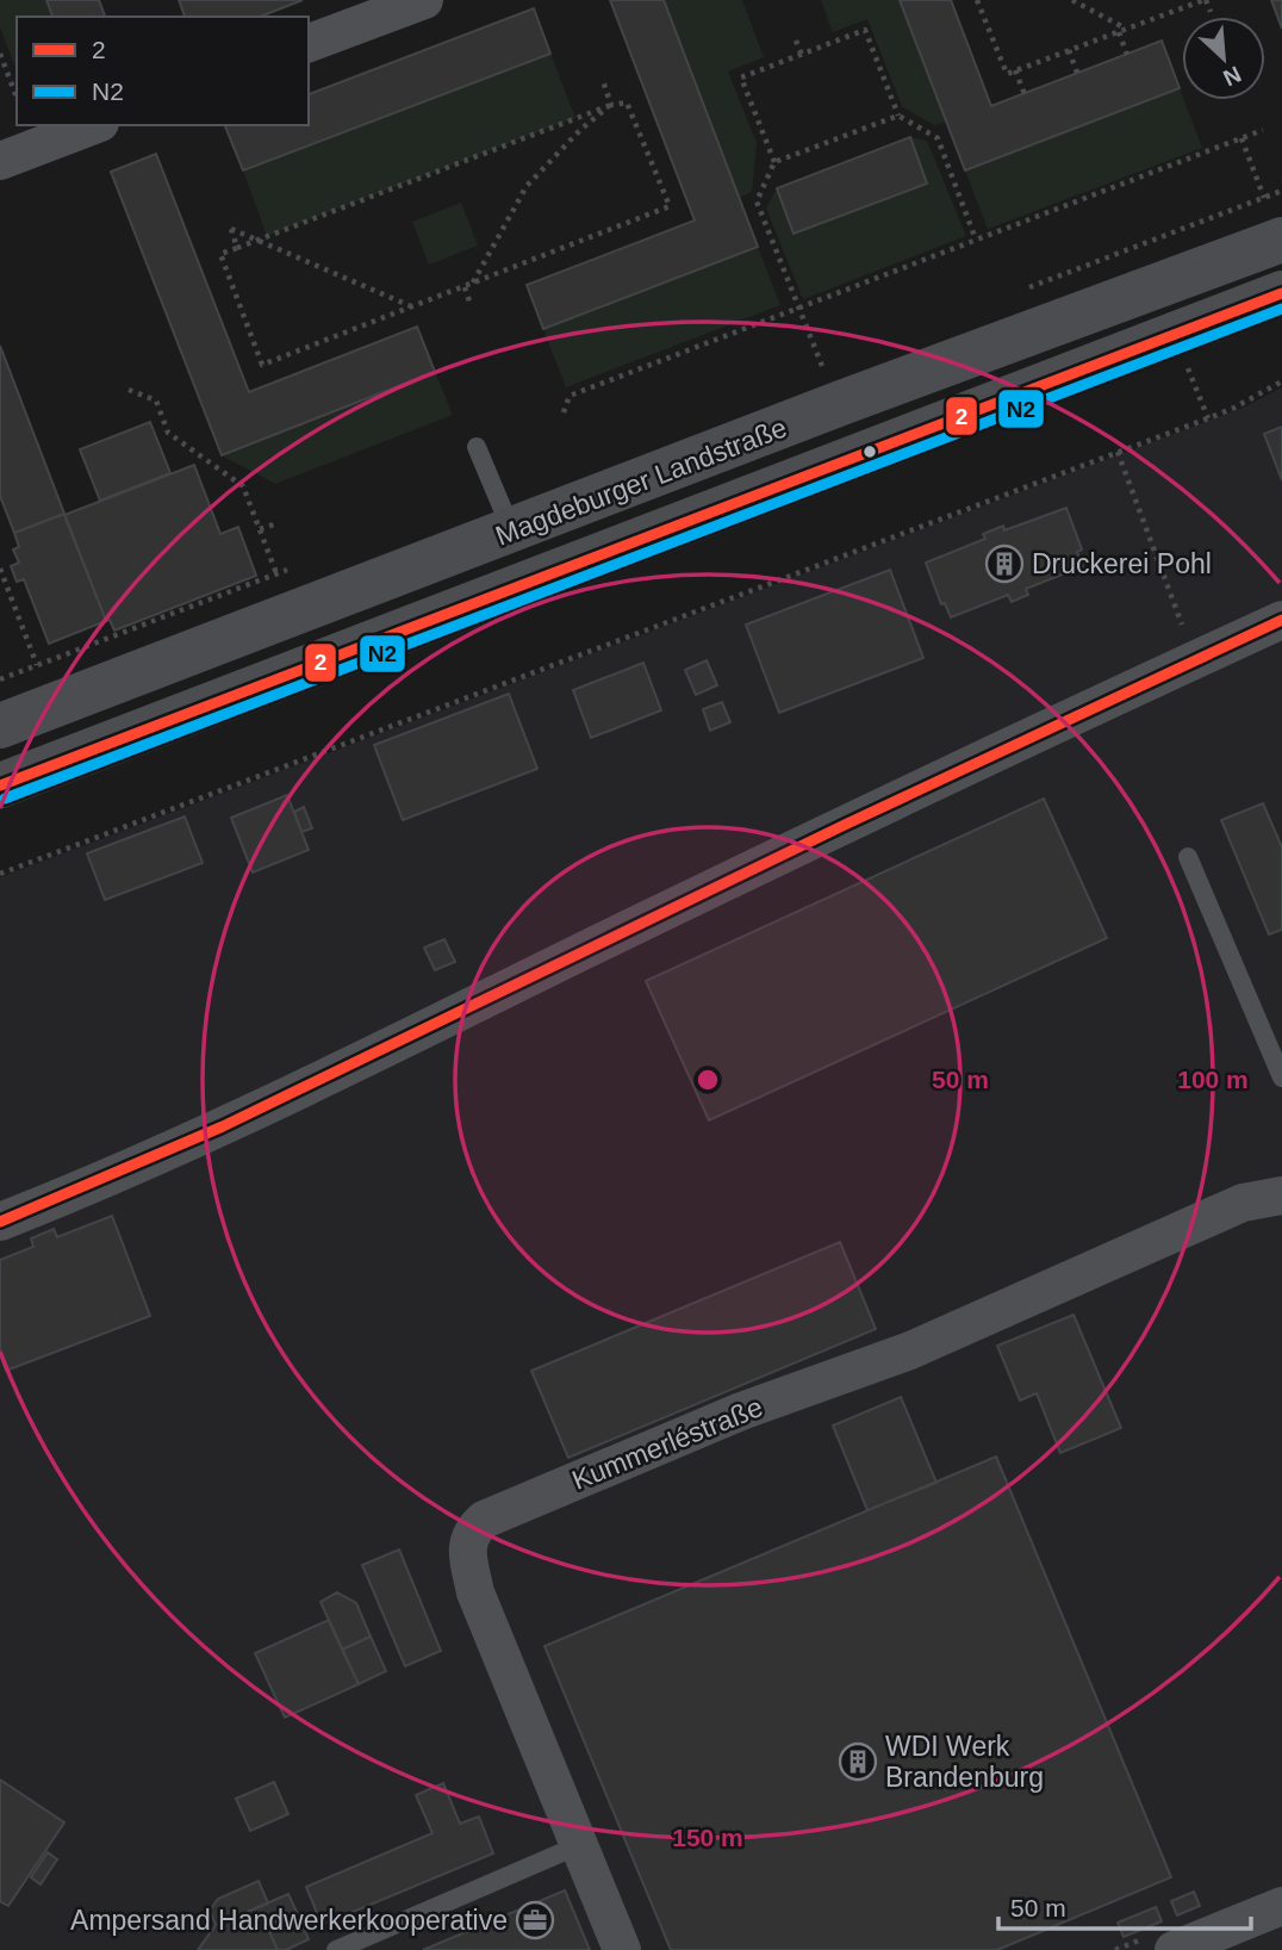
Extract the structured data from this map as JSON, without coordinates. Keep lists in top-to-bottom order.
{
  "streets": {
    "main road": ["Magdeburger Landstraße"],
    "street": ["Kummerléstraße"]
  },
  "places": {
    "building": ["Druckerei Pohl", "WDI Werk Brandenburg"],
    "office": ["Ampersand Handwerkerkooperative"]
  },
  "lines": ["transit line 2", "transit line N2"],
  "legend": ["2", "N2"],
  "scale_bar": "50 m",
  "north": "bottom right",
  "rings": ["50 m", "100 m", "150 m"]
}
